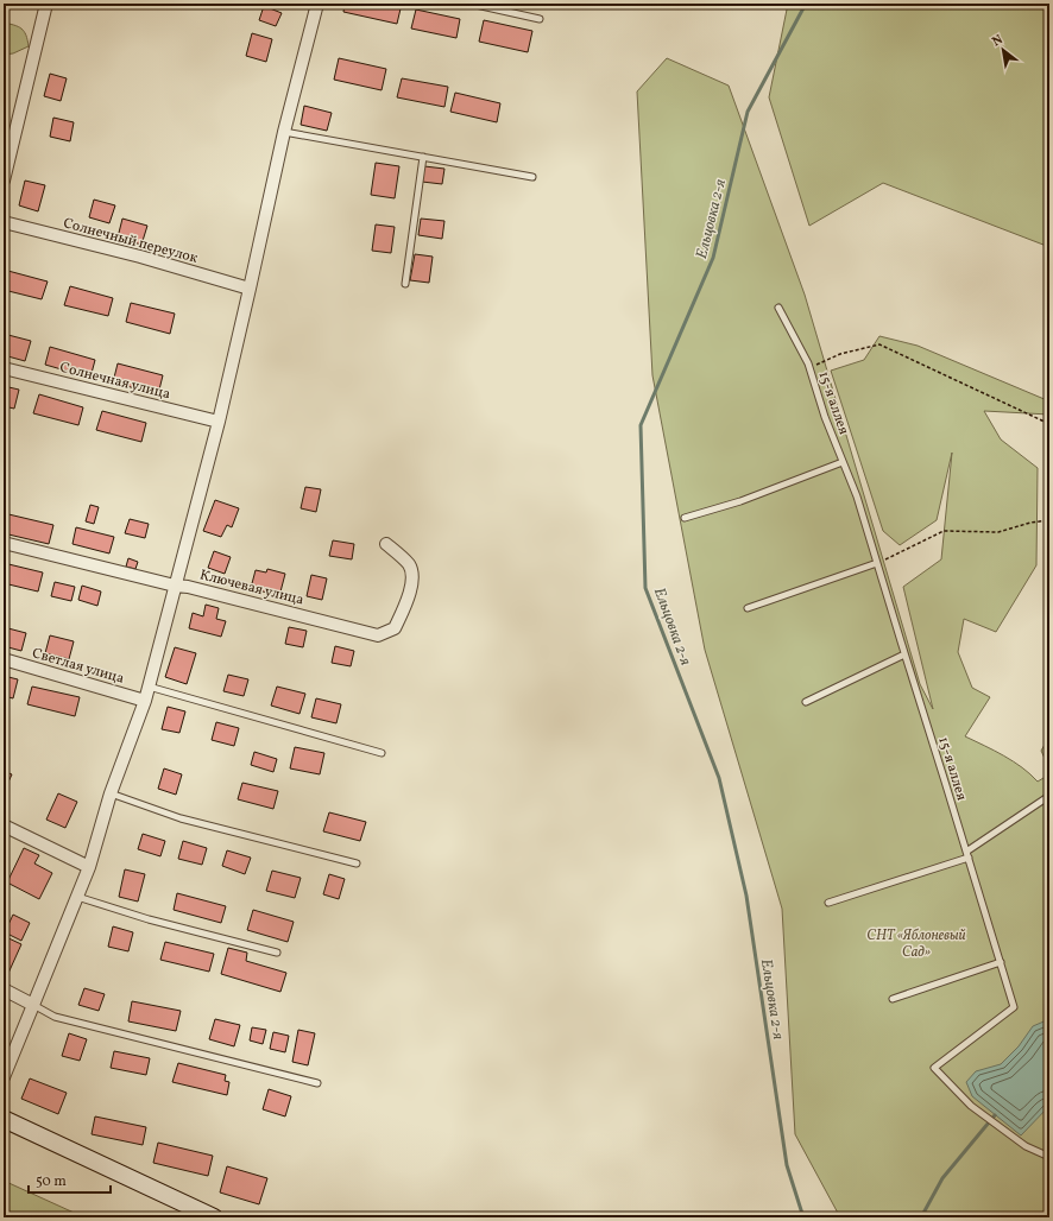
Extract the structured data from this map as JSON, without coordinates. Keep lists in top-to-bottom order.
{
  "streets": {
    "street": [
      "Солнечный переулок",
      "Солнечная улица",
      "Ключевая улица",
      "Светлая улица"
    ],
    "lane": ["15-я аллея"]
  },
  "water": ["Ельцовка 2-я"],
  "parks": ["СНТ «Яблоневый Сад»"],
  "scale_bar": "50 m",
  "north": "top left"
}
